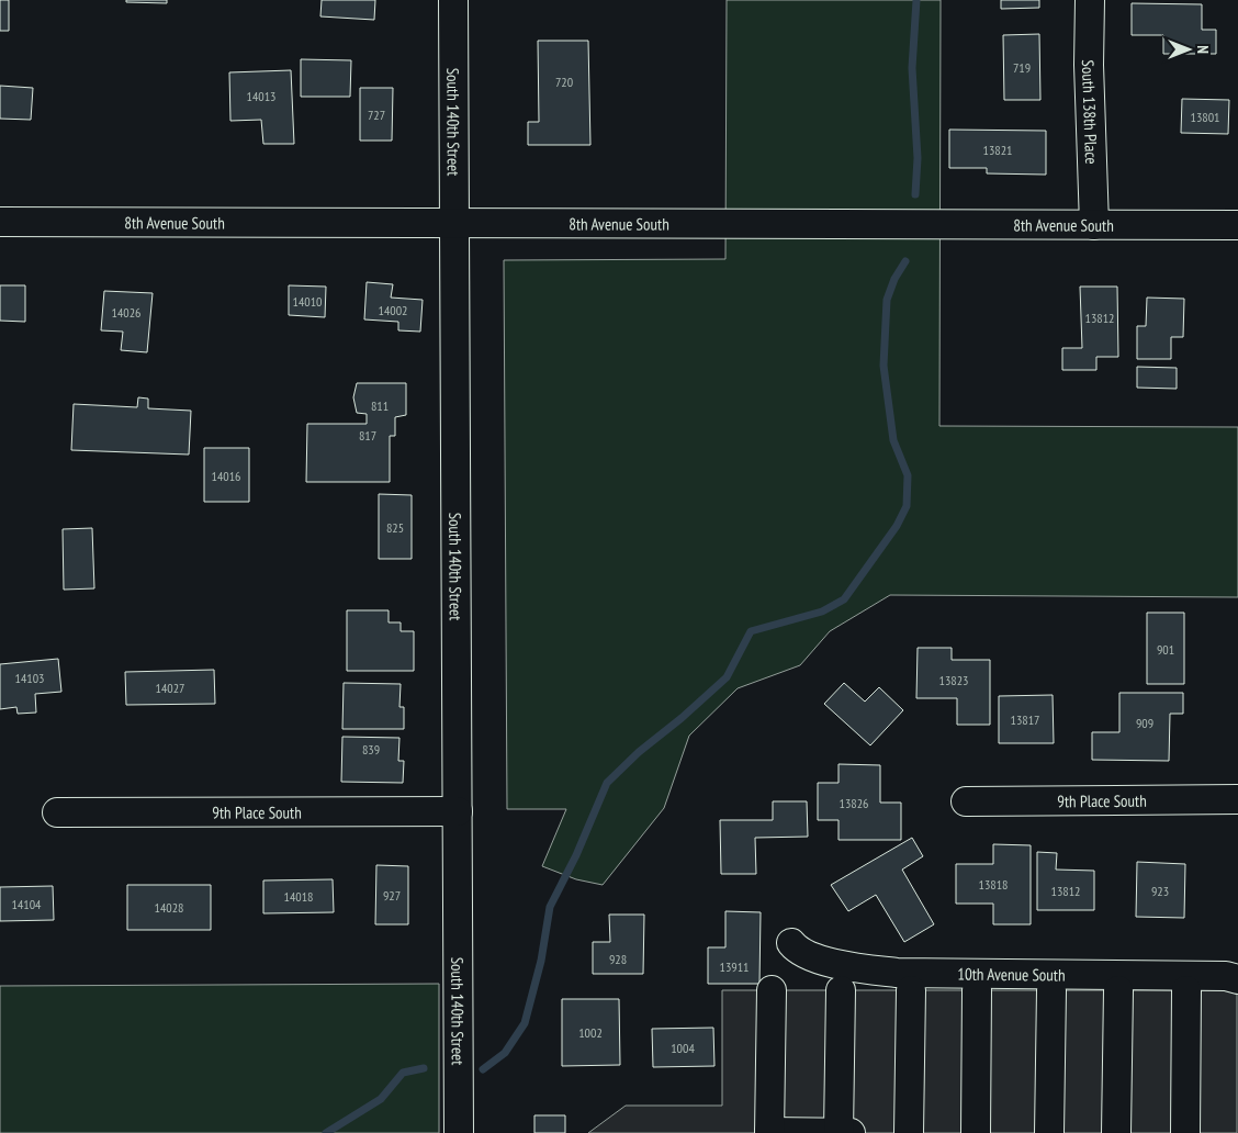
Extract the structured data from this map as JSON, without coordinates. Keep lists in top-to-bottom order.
{
  "streets": {
    "street": [
      "South 138th Place",
      "South 140th Street",
      "8th Avenue South",
      "9th Place South",
      "10th Avenue South"
    ]
  },
  "crossings": [
    ["South 138th Place", "8th Avenue South"],
    ["South 140th Street", "8th Avenue South"],
    ["South 140th Street", "9th Place South"]
  ],
  "house_numbers": [
    "719",
    "720",
    "14013",
    "727",
    "13801",
    "13821",
    "14010",
    "14002",
    "14026",
    "13812",
    "811",
    "817",
    "14016",
    "825",
    "901",
    "14103",
    "13823",
    "14027",
    "13817",
    "909",
    "839",
    "13826",
    "13818",
    "13812",
    "923",
    "927",
    "14018",
    "14104",
    "14028",
    "928",
    "13911",
    "1002",
    "1004"
  ],
  "north": "right"
}
